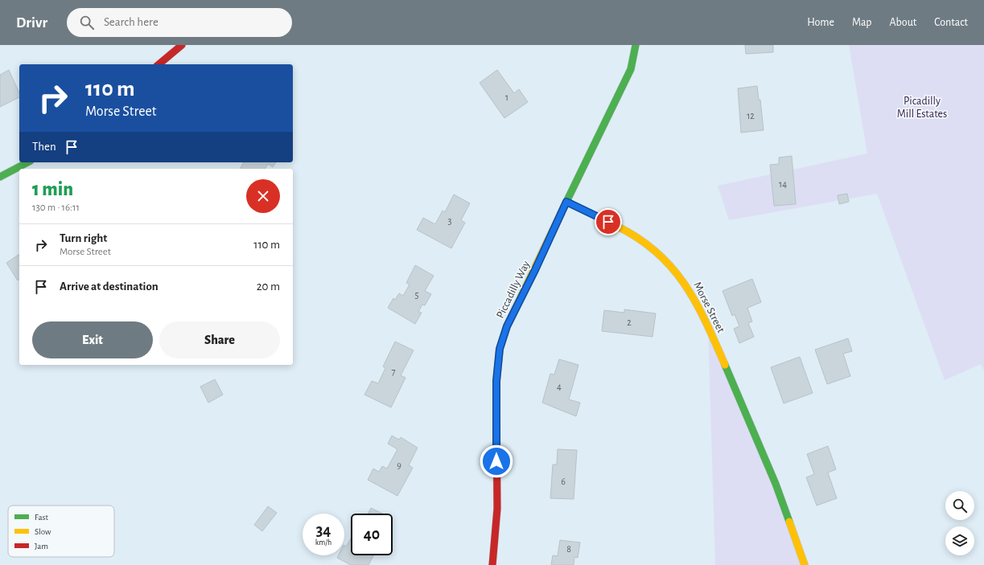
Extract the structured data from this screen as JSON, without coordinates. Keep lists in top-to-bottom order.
{
  "streets": {
    "street": ["Piccadilly Way", "Morse Street"]
  },
  "crossings": [
    ["Piccadilly Way", "Morse Street"]
  ],
  "parks": ["Picadilly Mill Estates"],
  "house_numbers": [
    "1",
    "12",
    "14",
    "3",
    "5",
    "2",
    "7",
    "4",
    "9",
    "6",
    "8"
  ],
  "legend": ["Fast", "Slow", "Jam"],
  "page": {
    "header": "Drivr",
    "search": "Search here",
    "nav": [
      "Home",
      "Map",
      "About",
      "Contact"
    ],
    "turn": ["110 m", "Morse Street"],
    "then": "Then",
    "heading": ["1 min", "130 m · 16:11"],
    "list": [
      {
        "name": "Turn right",
        "note": "Morse Street",
        "value": "110 m"
      },
      {
        "name": "Arrive at destination",
        "value": "20 m"
      }
    ],
    "buttons": ["Exit", "Share"],
    "speed": "34 km/h",
    "limit": "40"
  }
}
